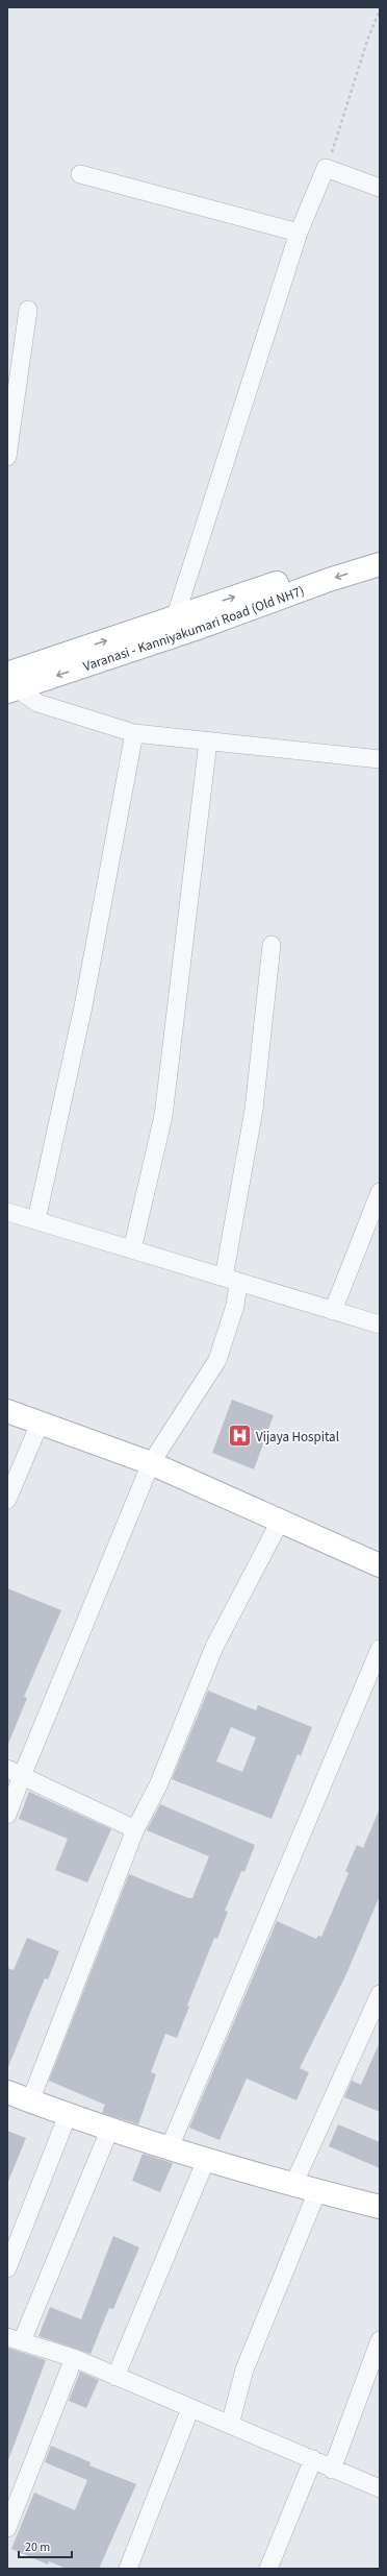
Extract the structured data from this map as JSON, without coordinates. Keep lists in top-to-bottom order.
{
  "streets": {
    "street": ["Varanasi - Kanniyakumari Road (Old NH7)"]
  },
  "places": {
    "hospital": ["Vijaya Hospital"]
  },
  "scale_bar": "20 m"
}
